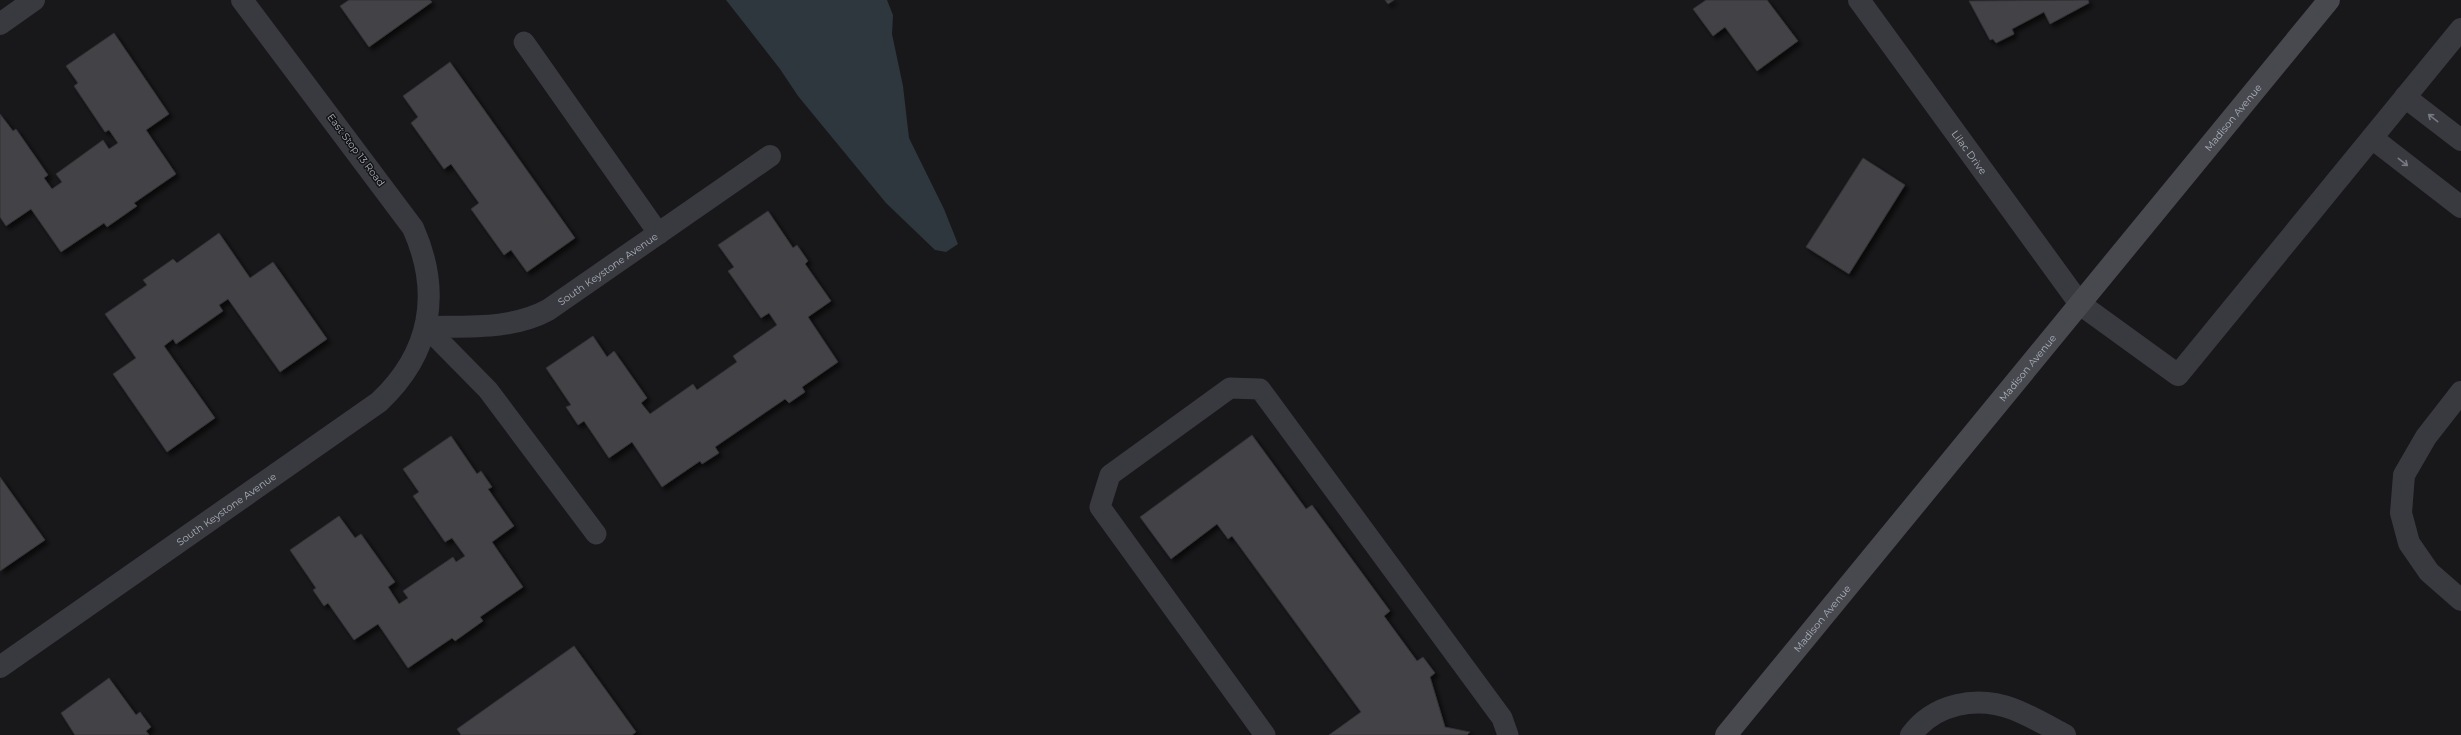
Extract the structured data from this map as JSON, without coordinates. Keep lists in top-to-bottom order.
{
  "streets": {
    "main road": ["Madison Avenue"],
    "street": ["East Stop 13 Road", "Lilac Drive", "South Keystone Avenue"]
  },
  "crossings": [
    ["Madison Avenue", "Lilac Drive"],
    ["East Stop 13 Road", "South Keystone Avenue"]
  ]
}
